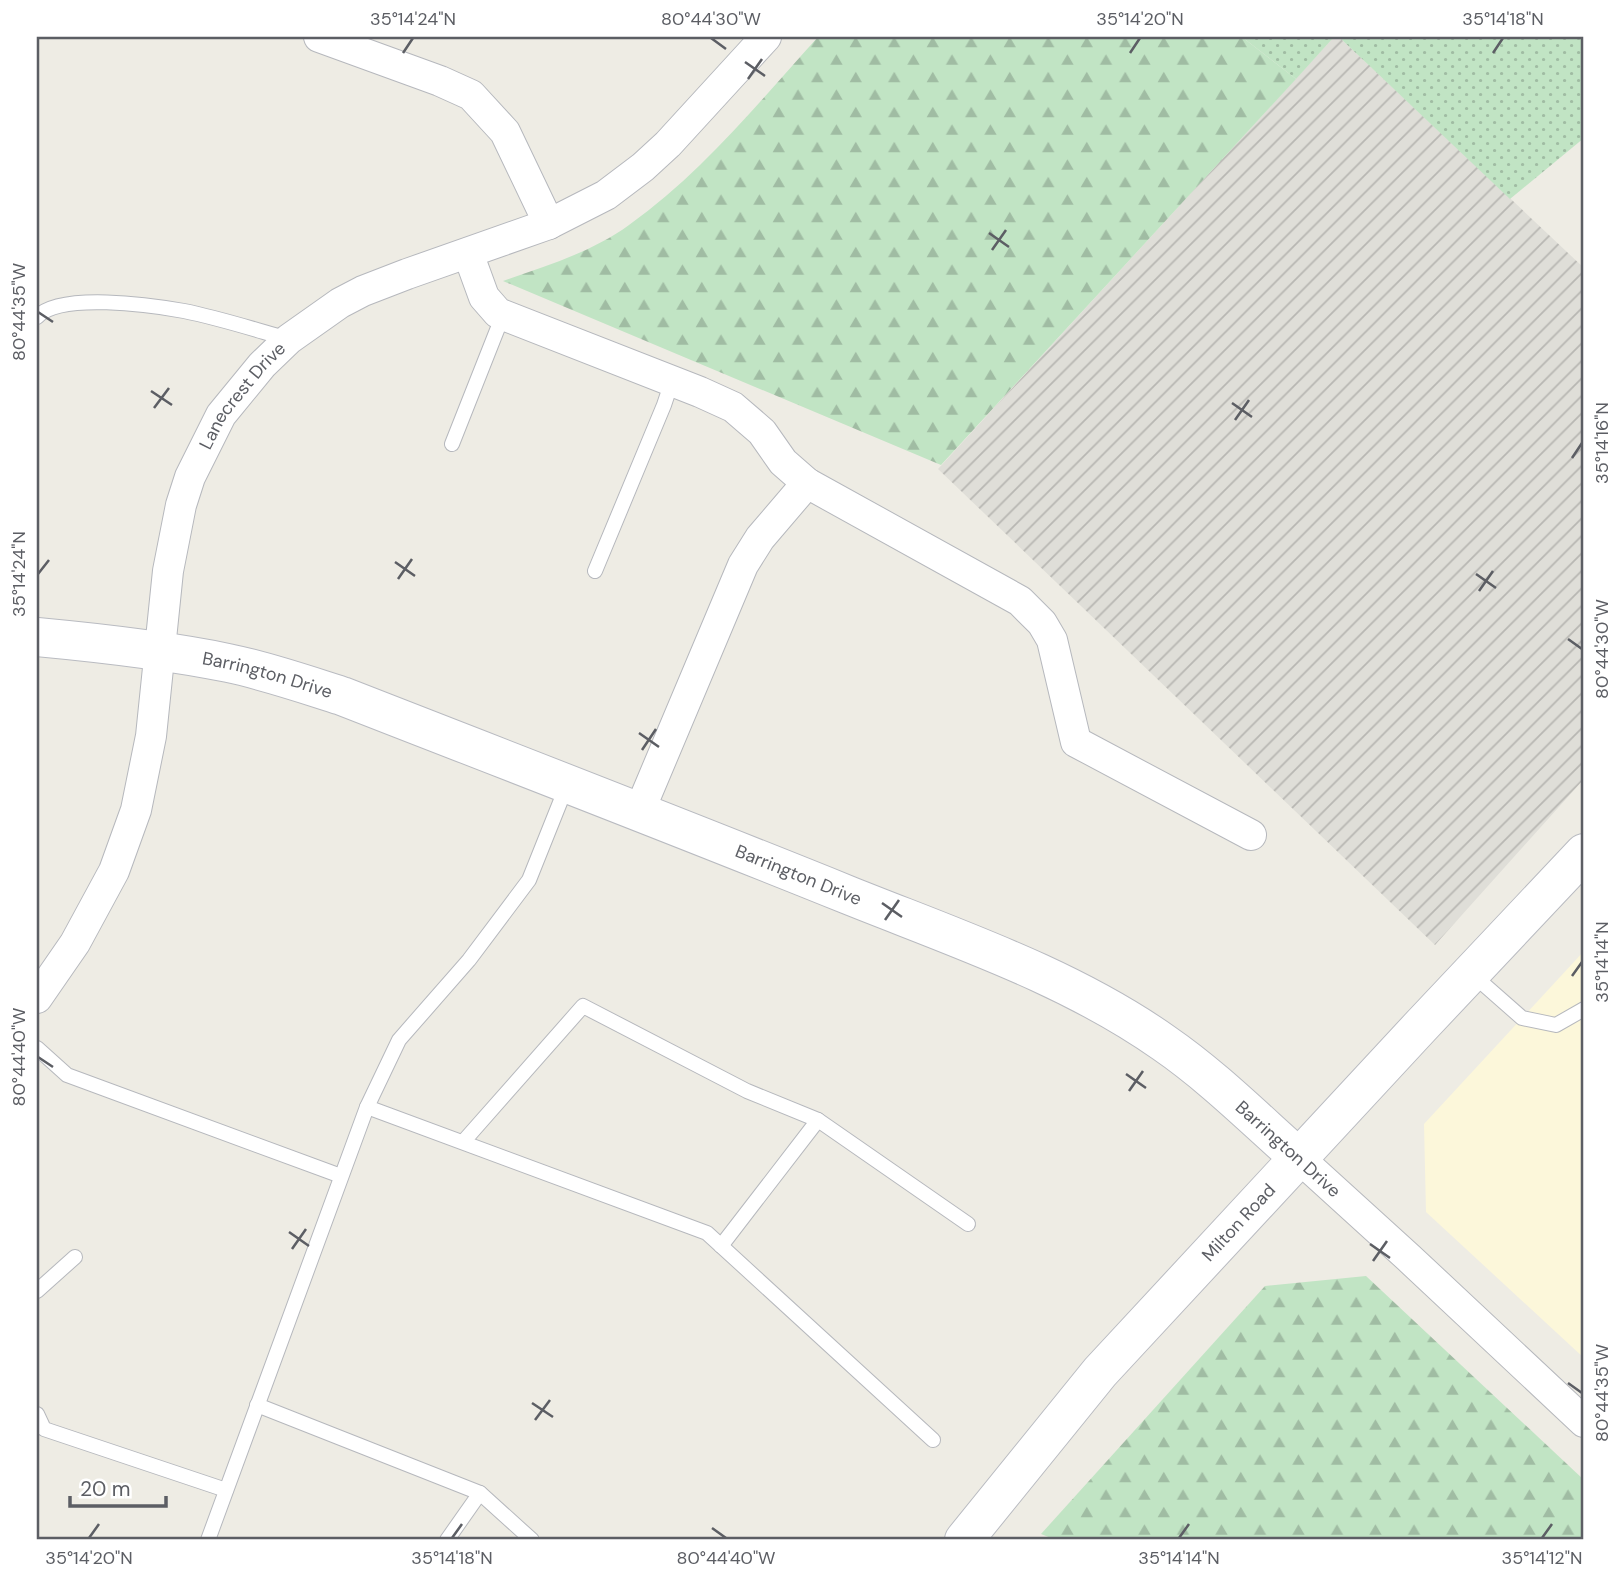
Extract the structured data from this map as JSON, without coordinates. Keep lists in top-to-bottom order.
{
  "streets": {
    "street": ["Lanecrest Drive", "Barrington Drive", "Milton Road"]
  },
  "crossings": [
    ["Lanecrest Drive", "Barrington Drive"],
    ["Barrington Drive", "Milton Road"]
  ],
  "scale_bar": "20 m",
  "coordinates": [
    "35°14'24\"N",
    "80°44'30\"W",
    "35°14'20\"N",
    "35°14'18\"N",
    "80°44'35\"W",
    "35°14'16\"N",
    "35°14'14\"N",
    "80°44'40\"W",
    "35°14'12\"N"
  ]
}
